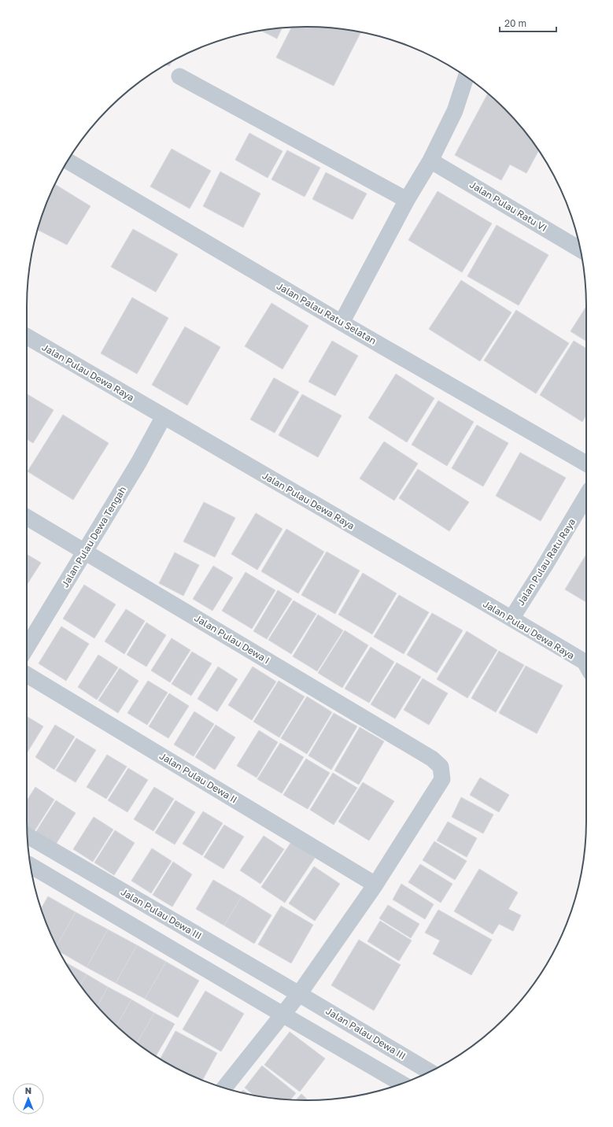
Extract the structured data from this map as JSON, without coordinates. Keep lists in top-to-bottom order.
{
  "streets": {
    "street": [
      "Jalan Pulau Ratu VI",
      "Jalan Palau Ratu Selatan",
      "Jalan Pulau Dewa Raya",
      "Jalan Pulau Dewa Tengah",
      "Jalan Pulau Ratu Raya",
      "Jalan Pulau Dewa I",
      "Jalan Pulau Dewa II",
      "Jalan Pulau Dewa III",
      "Jalan Palau Dewa III"
    ]
  },
  "crossings": [
    ["Jalan Pulau Dewa Raya", "Jalan Pulau Dewa Tengah"],
    ["Jalan Pulau Dewa Raya", "Jalan Pulau Ratu Raya"],
    ["Jalan Pulau Dewa Tengah", "Jalan Pulau Dewa I"],
    ["Jalan Pulau Dewa I", "Jalan Pulau Dewa II"],
    ["Jalan Pulau Dewa III", "Jalan Palau Dewa III"]
  ],
  "scale_bar": "20 m",
  "north": "top"
}
